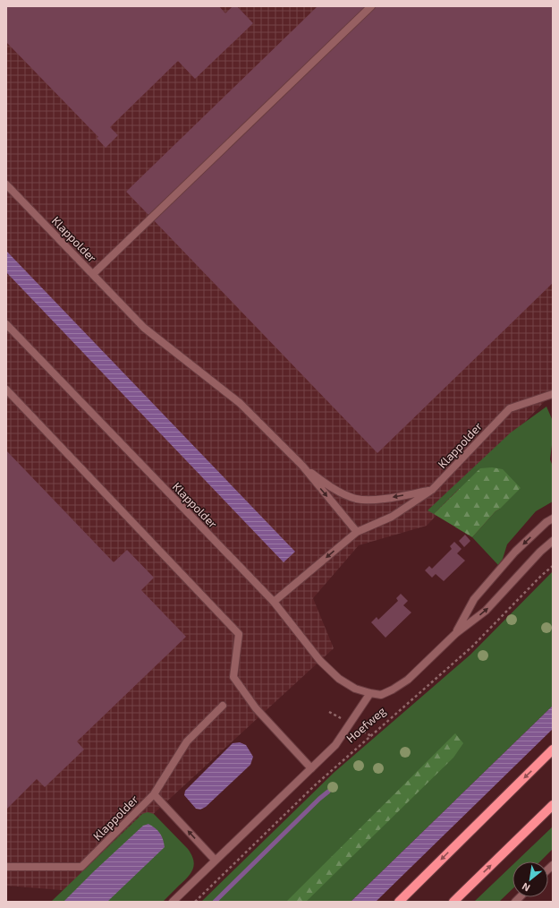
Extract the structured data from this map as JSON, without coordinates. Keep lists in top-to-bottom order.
{
  "streets": {
    "street": ["Klappolder", "Hoefweg"]
  },
  "crossings": [
    ["Klappolder", "Hoefweg"]
  ],
  "north": "bottom left"
}
